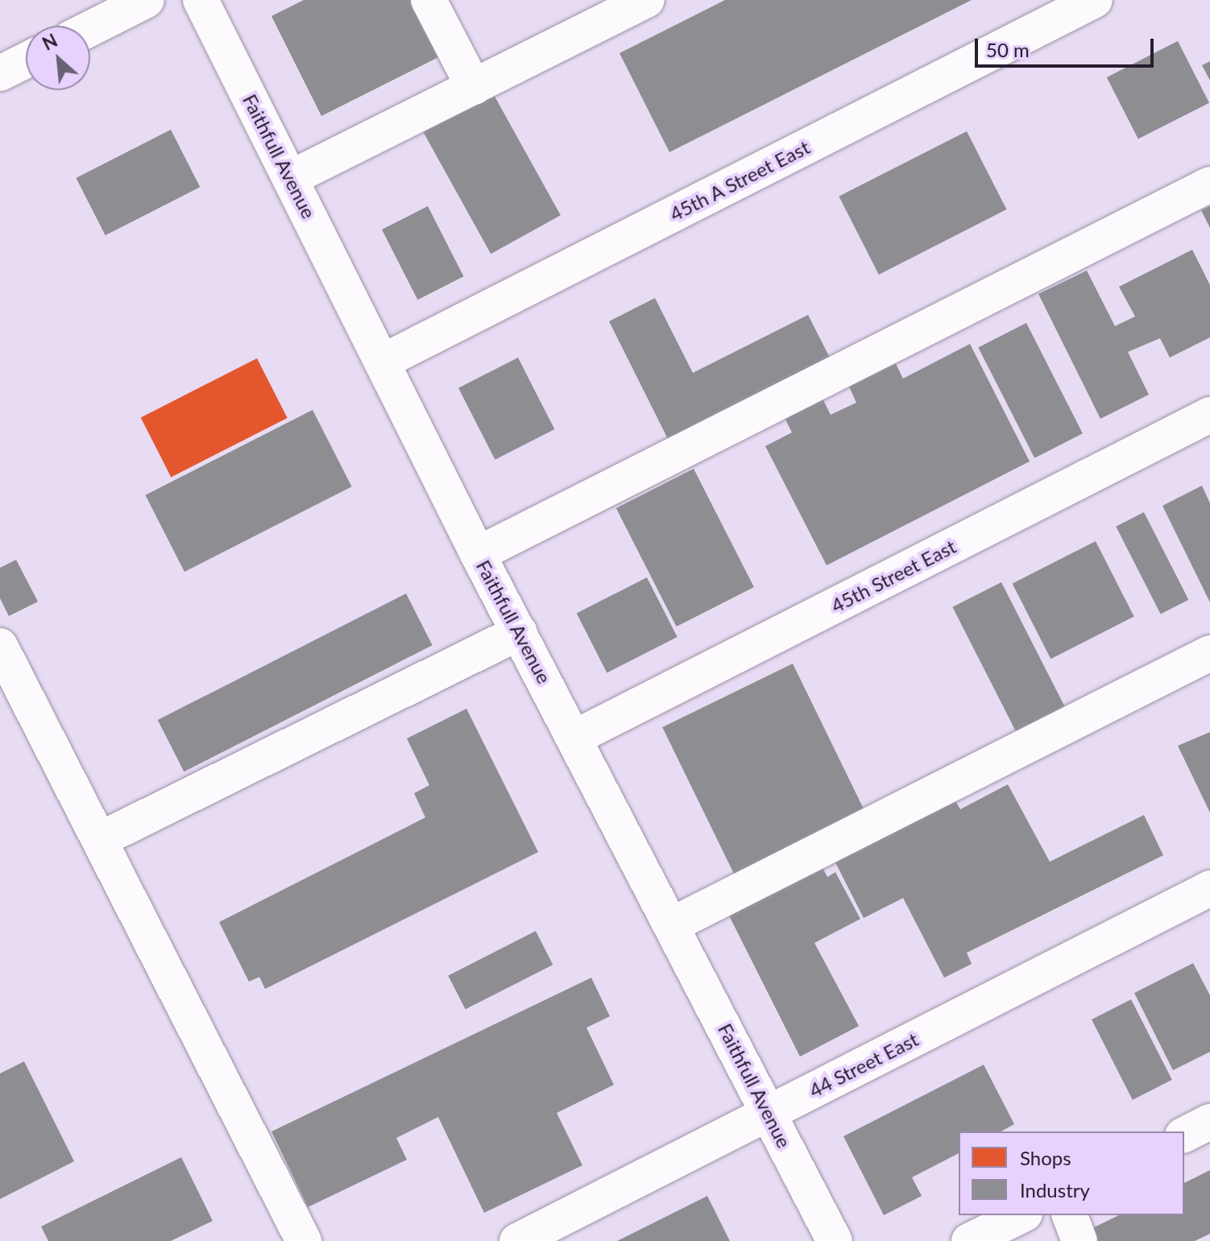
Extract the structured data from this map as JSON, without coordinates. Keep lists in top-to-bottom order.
{
  "streets": {
    "street": [
      "Faithfull Avenue",
      "45th A Street East",
      "45th Street East",
      "44 Street East"
    ]
  },
  "crossings": [
    ["Faithfull Avenue", "45th A Street East"],
    ["Faithfull Avenue", "45th Street East"],
    ["Faithfull Avenue", "44 Street East"]
  ],
  "legend": ["Shops", "Industry"],
  "scale_bar": "50 m",
  "north": "top left"
}
